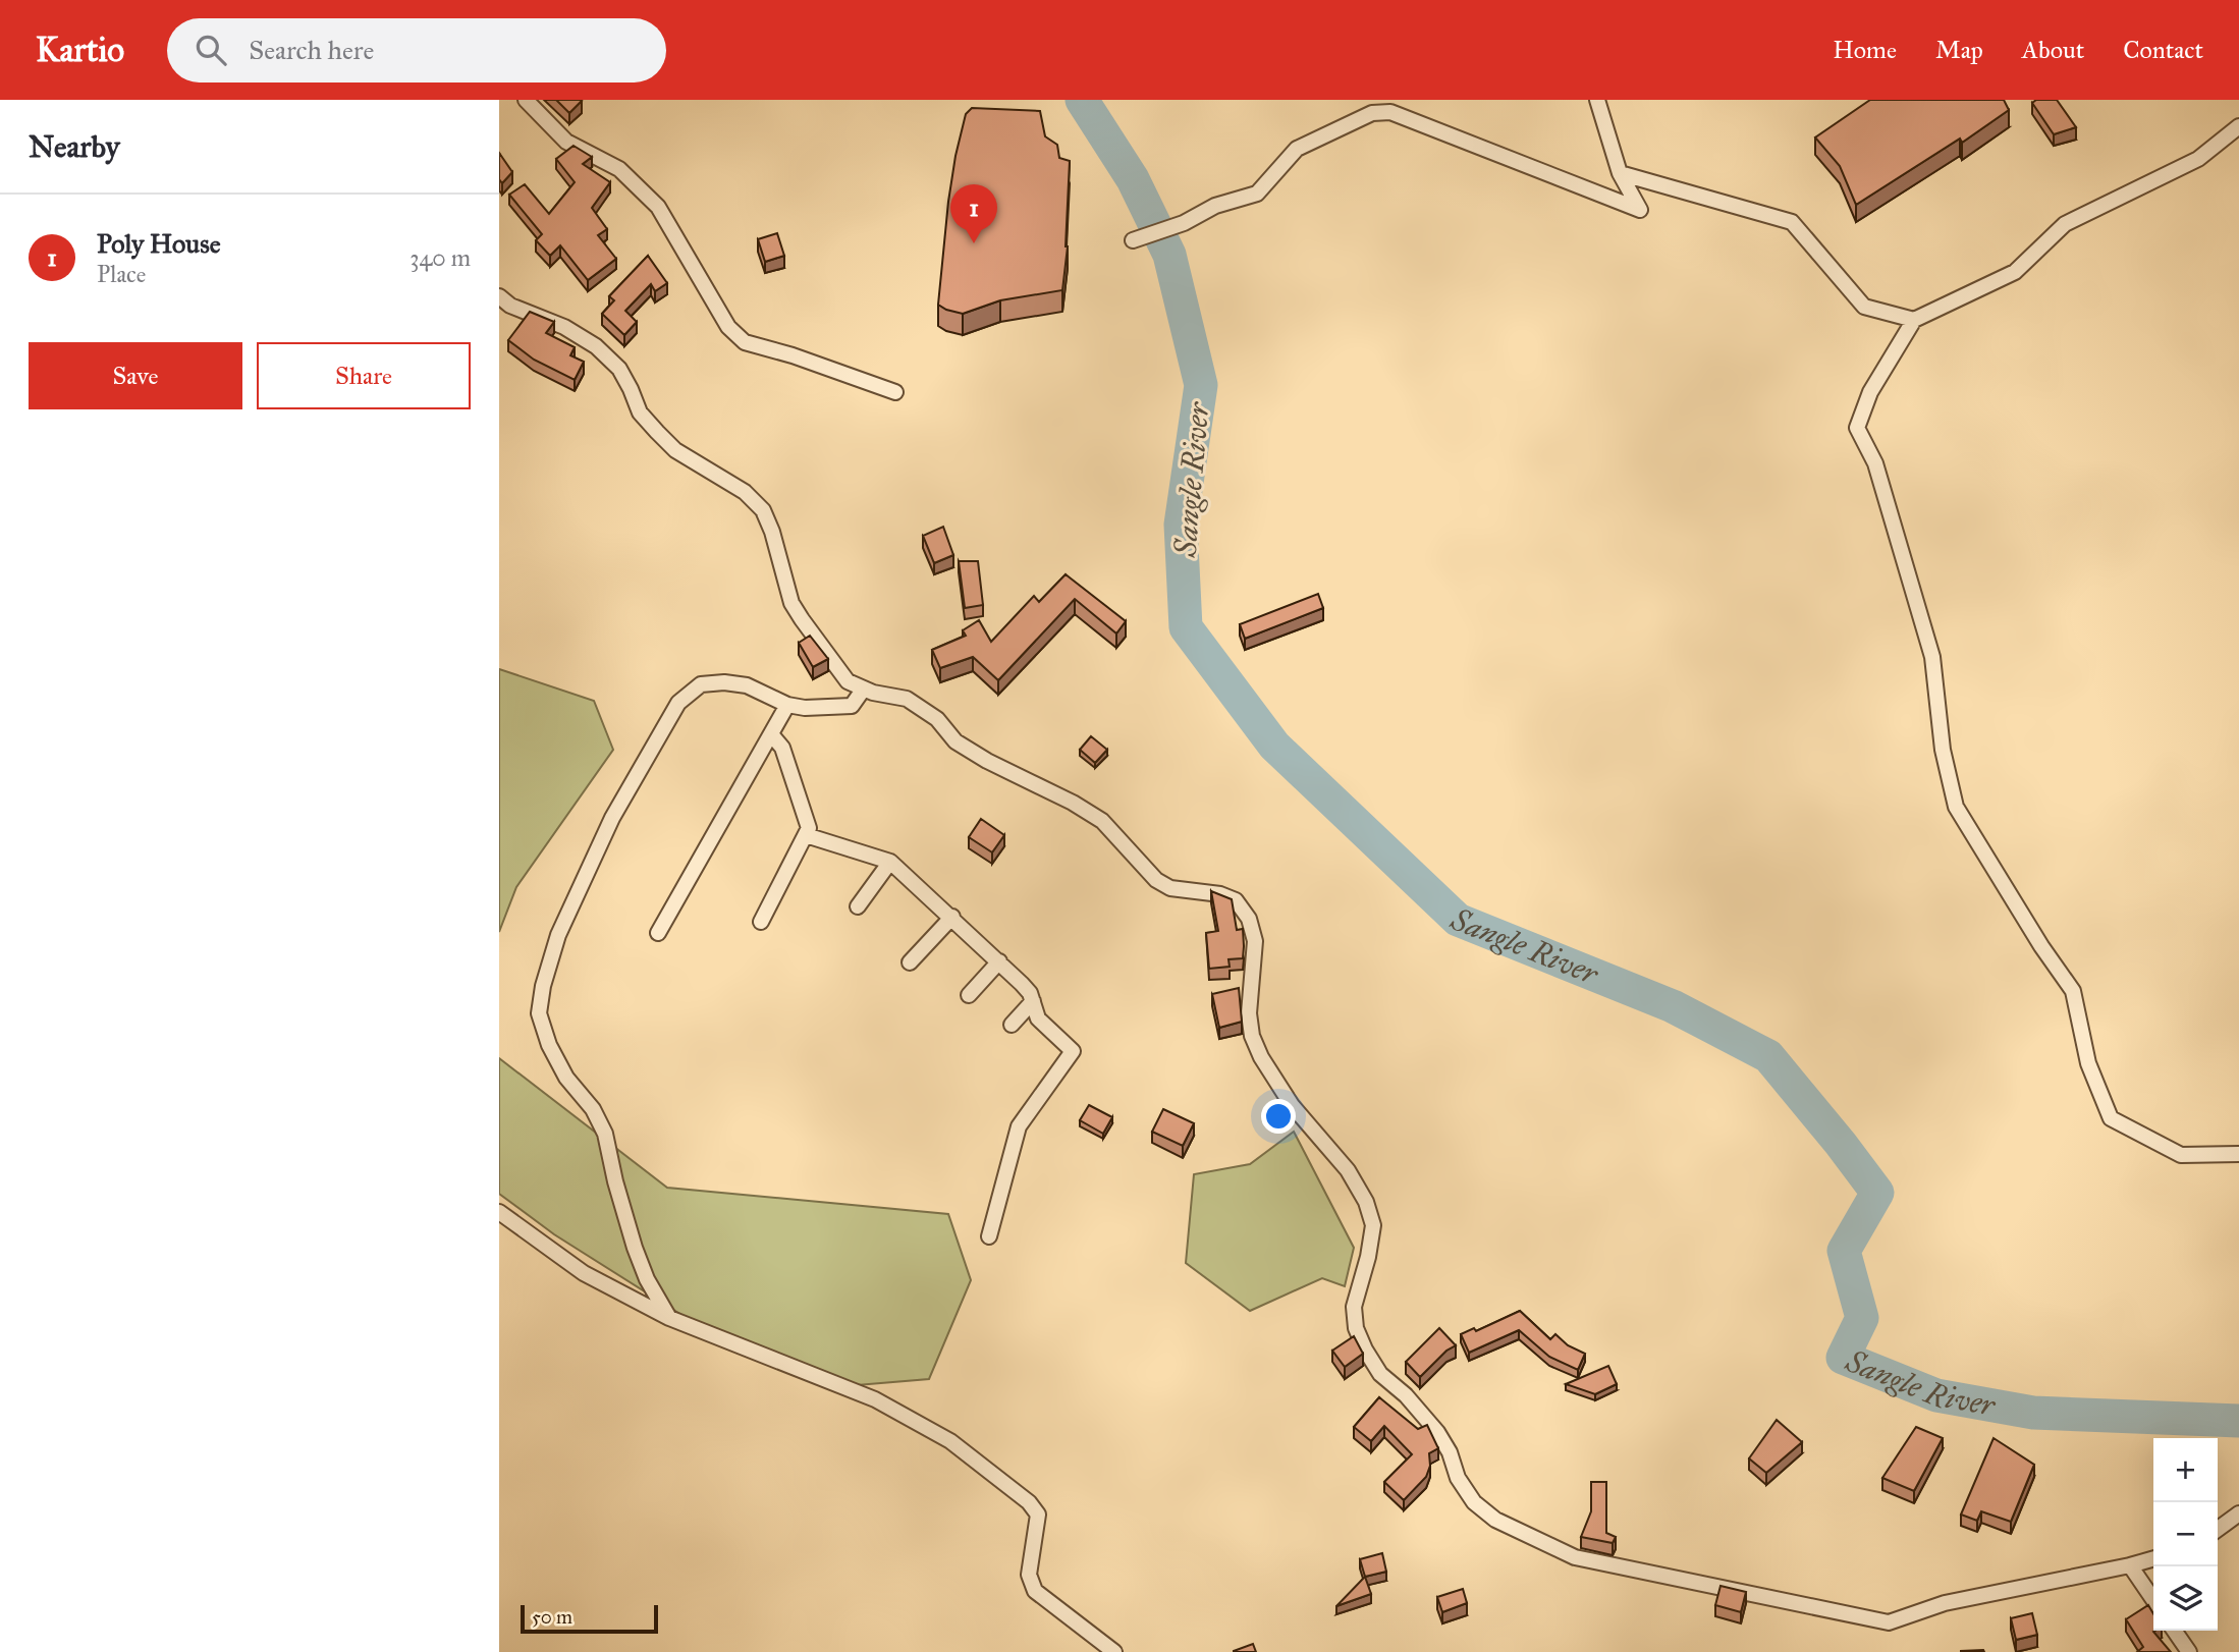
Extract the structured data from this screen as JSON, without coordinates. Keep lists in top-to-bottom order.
{
  "water": ["Sangle River"],
  "scale_bar": "50 m",
  "page": {
    "header": "Kartio",
    "search": "Search here",
    "nav": [
      "Home",
      "Map",
      "About",
      "Contact"
    ],
    "heading": "Nearby",
    "pins": "1",
    "list": [
      {
        "mark": "1",
        "name": "Poly House",
        "note": "Place",
        "value": "340 m"
      }
    ],
    "buttons": ["Save", "Share"],
    "map_buttons": ["+", "−"],
    "scale": "50 m"
  }
}
